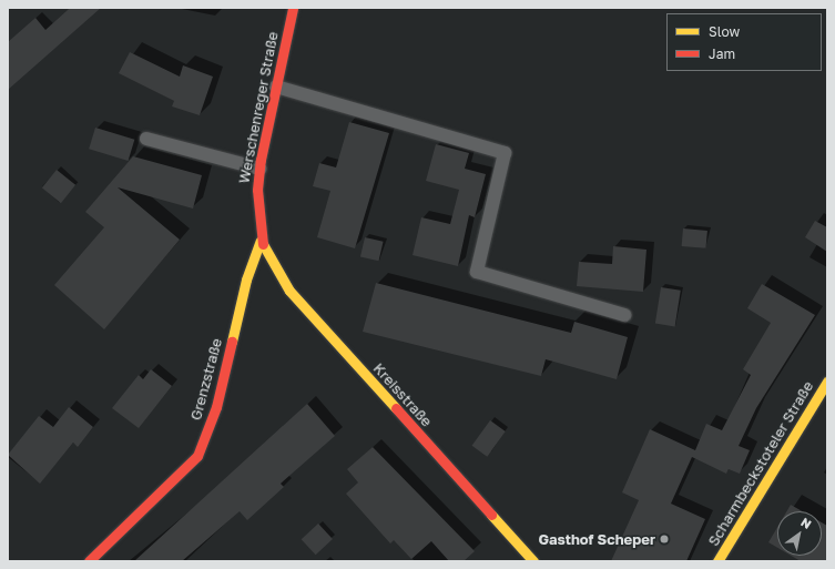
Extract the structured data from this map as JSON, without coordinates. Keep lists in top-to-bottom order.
{
  "streets": {
    "street": [
      "Werschenreger Straße",
      "Grenzstraße",
      "Kreisstraße",
      "Scharmbeckstoteler Straße"
    ]
  },
  "crossings": [
    ["Werschenreger Straße", "Grenzstraße"],
    ["Werschenreger Straße", "Kreisstraße"],
    ["Grenzstraße", "Kreisstraße"]
  ],
  "places": ["Gasthof Scheper"],
  "legend": ["Slow", "Jam"],
  "north": "top right"
}
